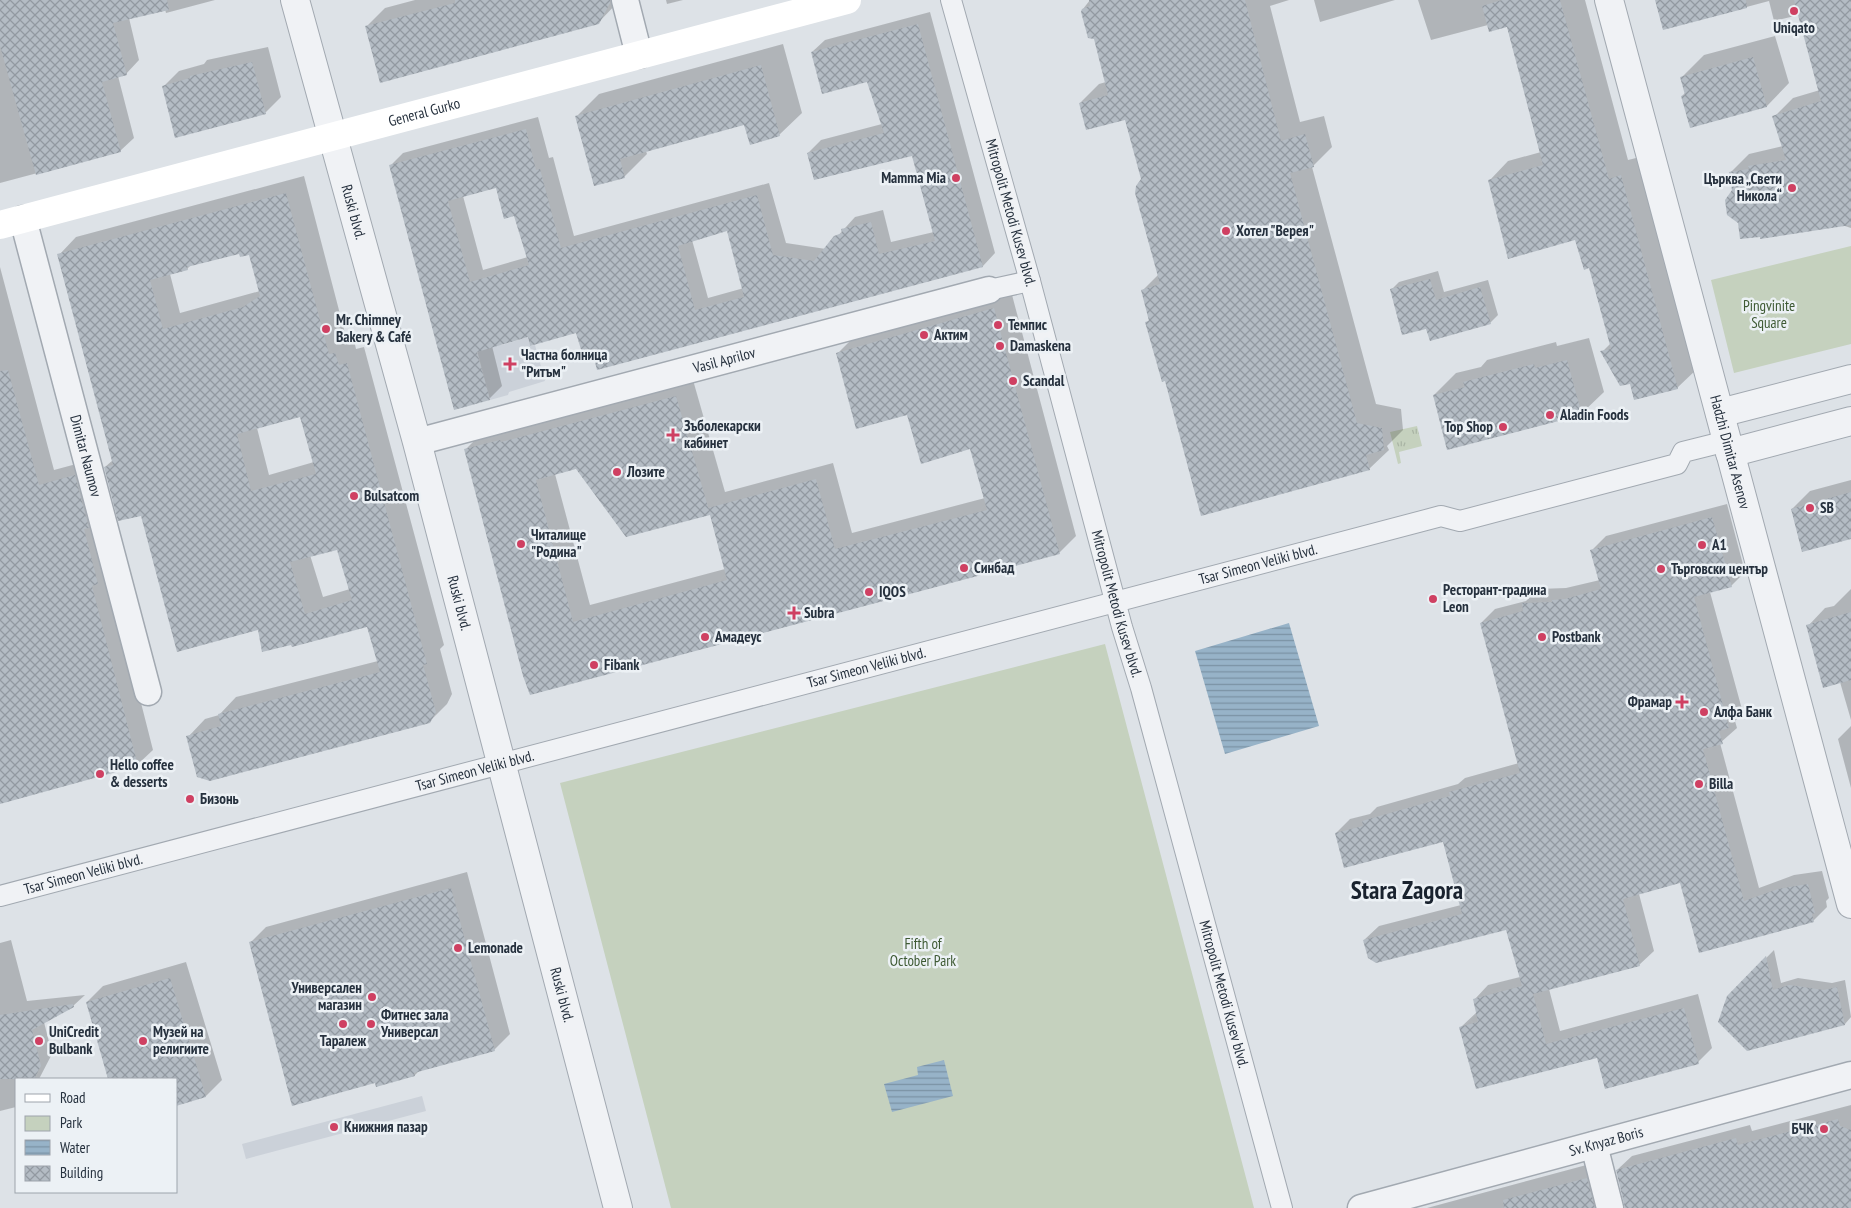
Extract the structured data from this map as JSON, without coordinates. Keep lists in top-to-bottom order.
{
  "streets": {
    "main road": ["General Gurko"],
    "street": [
      "Ruski blvd.",
      "Mitropolit Metodi Kusev blvd.",
      "Vasil Aprilov",
      "Hadzhi Dimitar Asenov",
      "Dimitar Naumov",
      "Tsar Simeon Veliki blvd.",
      "Sv. Knyaz Boris"
    ]
  },
  "crossings": [
    ["General Gurko", "Ruski blvd."],
    ["General Gurko", "Dimitar Naumov"],
    ["Ruski blvd.", "Vasil Aprilov"],
    ["Ruski blvd.", "Tsar Simeon Veliki blvd."],
    ["Mitropolit Metodi Kusev blvd.", "Vasil Aprilov"],
    ["Mitropolit Metodi Kusev blvd.", "Tsar Simeon Veliki blvd."],
    ["Hadzhi Dimitar Asenov", "Tsar Simeon Veliki blvd."]
  ],
  "districts": ["Stara Zagora"],
  "parks": ["Pingvinite Square", "Fifth of October Park"],
  "places": {
    "other": [
      "Uniqato",
      "Mamma Mia",
      "Църква „Свети Никола“",
      "Хотел \"Верея\"",
      "Темпис",
      "Mr. Chimney Bakery & Café",
      "Актим",
      "Damaskena",
      "Scandal",
      "Aladin Foods",
      "Top Shop",
      "Лозите",
      "Bulsatcom",
      "SB",
      "Читалище \"Родина\"",
      "A1",
      "Синбад",
      "Търговски център",
      "IQOS",
      "Ресторант-градина Leon",
      "Амадеус",
      "Postbank",
      "Fibank",
      "Алфа Банк",
      "Hello coffee & desserts",
      "Billa",
      "Бизонь",
      "Lemonade",
      "Универсален магазин",
      "Таралеж",
      "Фитнес зала Универсал",
      "UniCredit Bulbank",
      "Музей на религиите",
      "Книжния пазар",
      "БЧК"
    ],
    "health": [
      "Частна болница \"Ритъм\"",
      "Зъболекарски кабинет",
      "Subra",
      "Фрамар"
    ]
  },
  "legend": [
    "Road",
    "Park",
    "Water",
    "Building"
  ]
}
